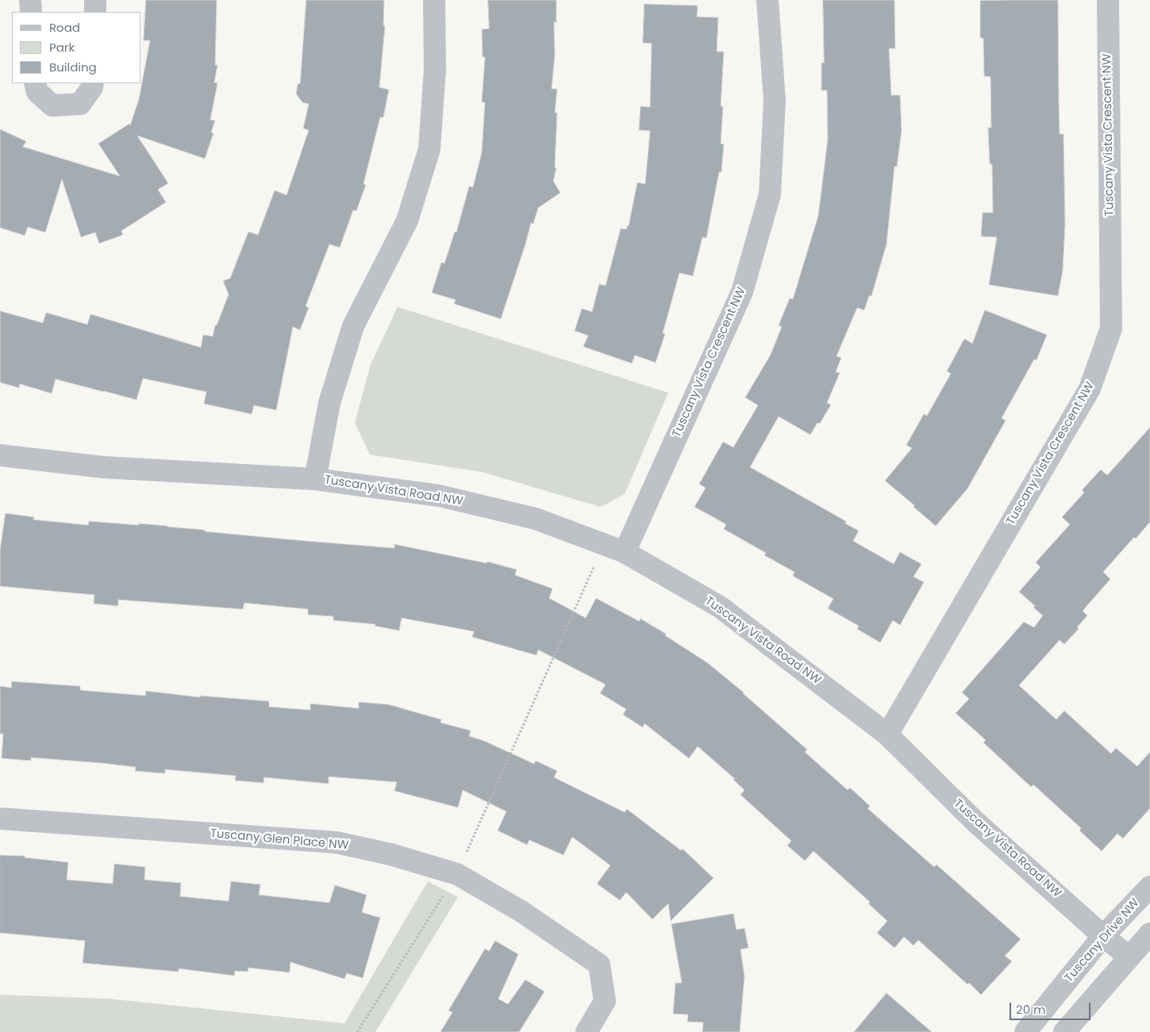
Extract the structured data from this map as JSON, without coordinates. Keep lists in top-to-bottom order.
{
  "streets": {
    "street": [
      "Tuscany Vista Crescent NW",
      "Tuscany Vista Road NW",
      "Tuscany Glen Place NW",
      "Tuscany Drive NW"
    ]
  },
  "crossings": [
    ["Tuscany Vista Crescent NW", "Tuscany Vista Road NW"],
    ["Tuscany Vista Road NW", "Tuscany Drive NW"]
  ],
  "legend": ["Road", "Park", "Building"],
  "scale_bar": "20 m"
}
